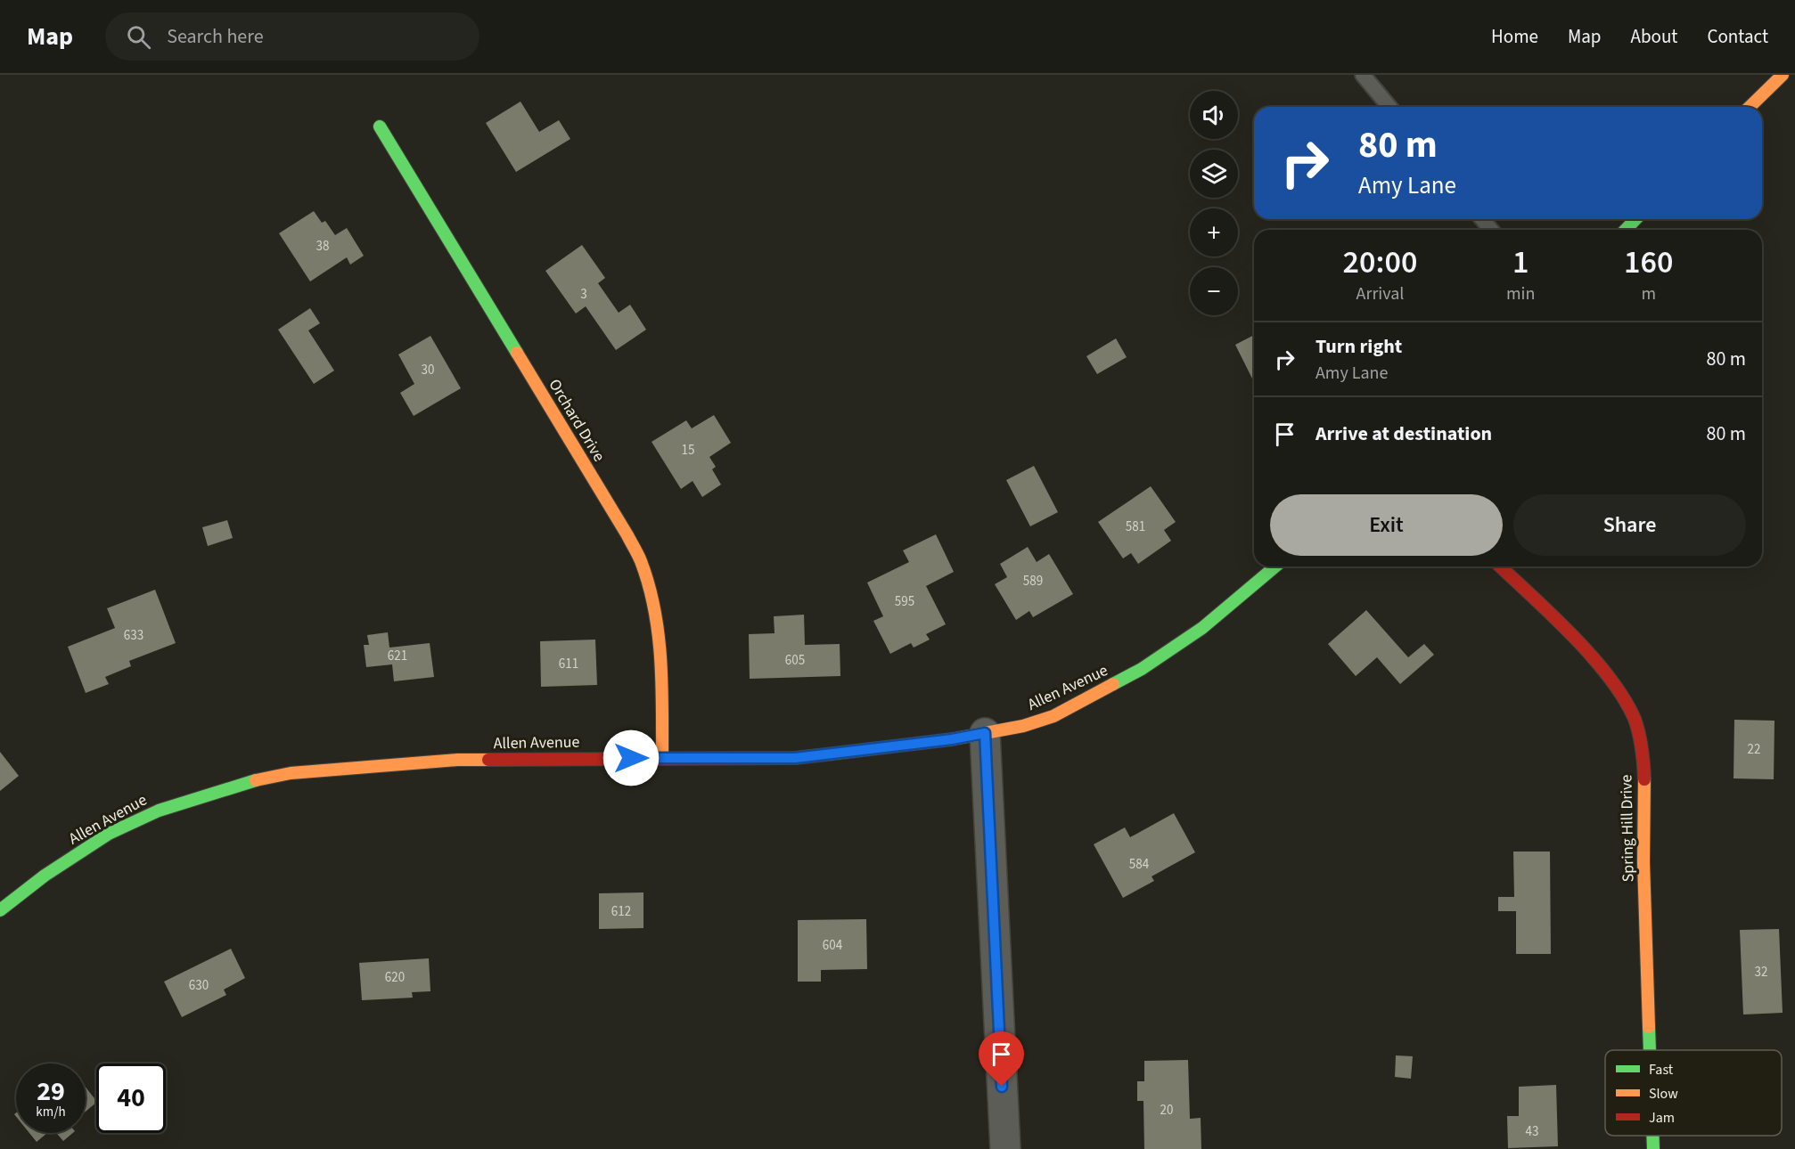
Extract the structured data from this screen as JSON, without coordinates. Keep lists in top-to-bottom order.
{
  "streets": {
    "street": ["Orchard Drive", "Allen Avenue", "Spring Hill Drive"]
  },
  "crossings": [
    ["Orchard Drive", "Allen Avenue"]
  ],
  "house_numbers": [
    "38",
    "3",
    "30",
    "15",
    "581",
    "589",
    "595",
    "633",
    "621",
    "605",
    "611",
    "22",
    "584",
    "612",
    "604",
    "32",
    "620",
    "630",
    "20",
    "43"
  ],
  "legend": ["Fast", "Slow", "Jam"],
  "page": {
    "header": "Map",
    "search": "Search here",
    "nav": [
      "Home",
      "Map",
      "About",
      "Contact"
    ],
    "map_buttons": ["+", "−"],
    "turn": ["80 m", "Amy Lane"],
    "eta": [
      "20:00",
      "Arrival",
      "1",
      "min",
      "160",
      "m"
    ],
    "list": [
      {
        "name": "Turn right",
        "note": "Amy Lane",
        "value": "80 m"
      },
      {
        "name": "Arrive at destination",
        "value": "80 m"
      }
    ],
    "buttons": ["Exit", "Share"],
    "speed": "29 km/h",
    "limit": "40"
  }
}
